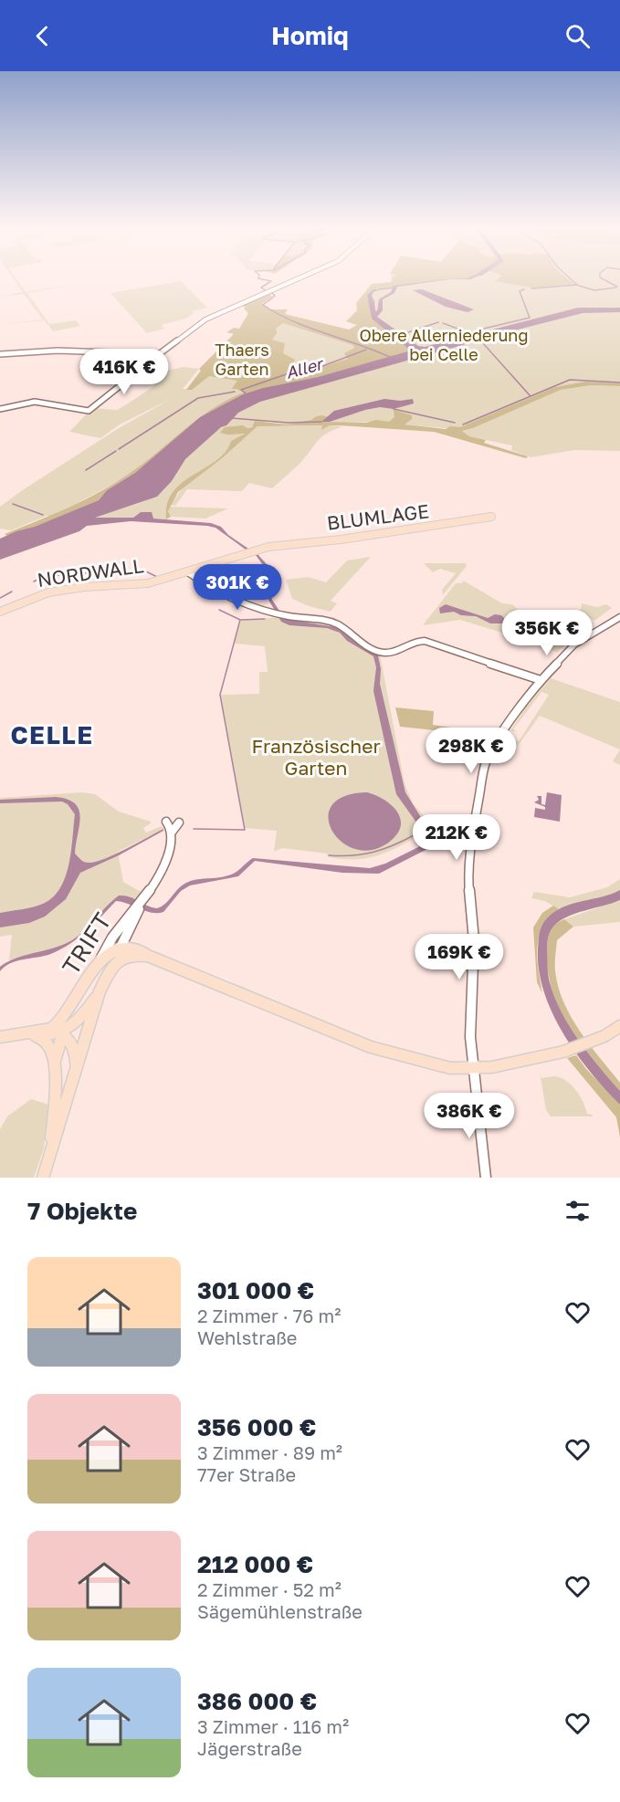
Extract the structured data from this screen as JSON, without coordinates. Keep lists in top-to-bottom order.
{
  "streets": {
    "main road": ["BLUMLAGE", "NORDWALL", "TRIFT"]
  },
  "crossings": [
    ["BLUMLAGE", "NORDWALL"]
  ],
  "districts": ["CELLE"],
  "water": ["Aller"],
  "parks": ["Obere Allerniederung bei Celle", "Thaers Garten", "Französischer Garten"],
  "page": {
    "header": "Homiq",
    "price": [
      "416K €",
      "301K €",
      "356K €",
      "298K €",
      "212K €",
      "169K €",
      "386K €"
    ],
    "heading": "7 Objekte",
    "list": [
      {
        "name": "301 000 €",
        "note": "2 Zimmer · 76 m² · Wehlstraße"
      },
      {
        "name": "356 000 €",
        "note": "3 Zimmer · 89 m² · 77er Straße"
      },
      {
        "name": "212 000 €",
        "note": "2 Zimmer · 52 m² · Sägemühlenstraße"
      },
      {
        "name": "386 000 €",
        "note": "3 Zimmer · 116 m² · Jägerstraße"
      }
    ]
  }
}
